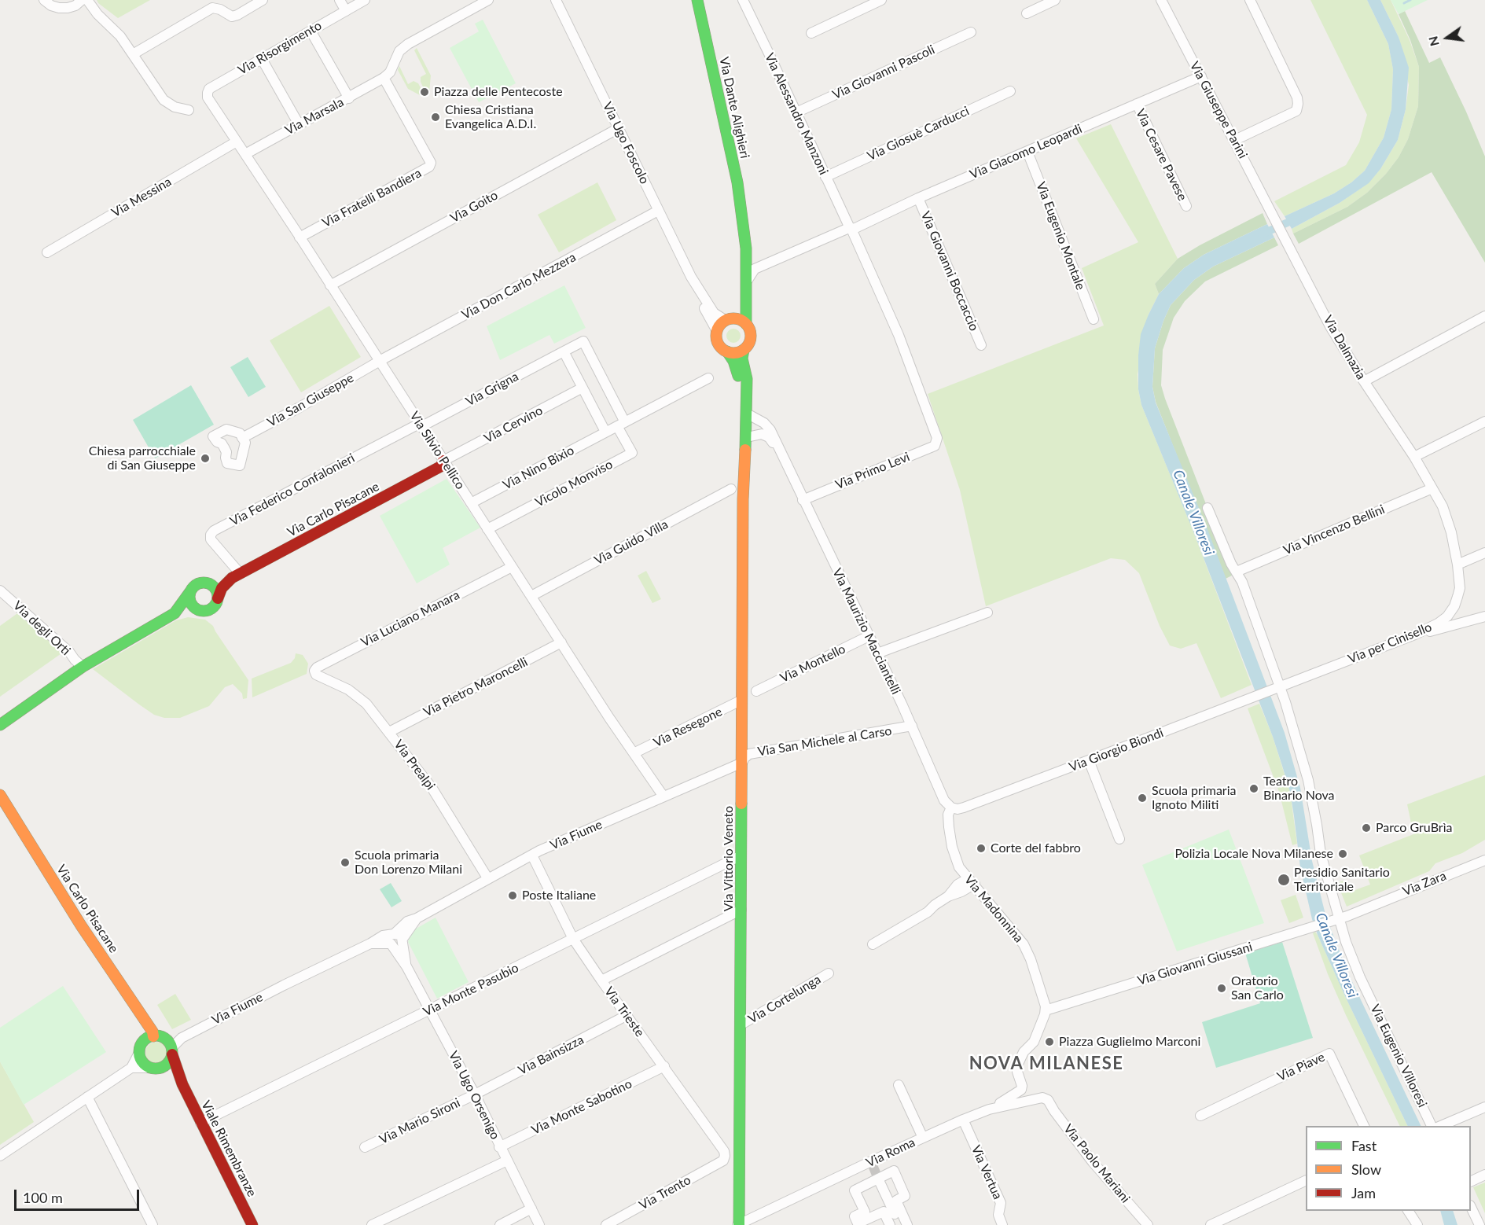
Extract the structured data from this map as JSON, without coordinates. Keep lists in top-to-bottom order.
{
  "streets": {
    "main road": [
      "Via Dante Alighieri",
      "Via Carlo Pisacane",
      "Via Vittorio Veneto",
      "Viale Rimembranze"
    ],
    "street": [
      "Via Risorgimento",
      "Via Giovanni Pascoli",
      "Via Giuseppe Parini",
      "Via Alessandro Manzoni",
      "Via Marsala",
      "Via Giosuè Carducci",
      "Via Ugo Foscolo",
      "Via Giacomo Leopardi",
      "Via Cesare Pavese",
      "Via Messina",
      "Via Fratelli Bandiera",
      "Via Goito",
      "Via Eugenio Montale",
      "Via Giovanni Boccaccio",
      "Via Don Carlo Mezzera",
      "Via Dalmazia",
      "Via Grigna",
      "Via San Giuseppe",
      "Via Cervino",
      "Via Silvio Pellico",
      "Via Nino Bixio",
      "Via Primo Levi",
      "Vicolo Monviso",
      "Via Federico Confalonieri",
      "Via Vincenzo Bellini",
      "Via Guido Villa",
      "Via Luciano Manara",
      "Via degli Orti",
      "Via Maurizio Macciantelli",
      "Via per Cinisello",
      "Via Montello",
      "Via Pietro Maroncelli",
      "Via Resegone",
      "Via San Michele al Carso",
      "Via Giorgio Biondi",
      "Via Prealpi",
      "Via Fiume",
      "Via Zara",
      "Via Madonnina",
      "Via Giovanni Giussani",
      "Via Monte Pasubio",
      "Via Cortelunga",
      "Via Trieste",
      "Via Bainsizza",
      "Via Eugenio Villoresi",
      "Via Piave",
      "Via Ugo Orsenigo",
      "Via Monte Sabotino",
      "Via Mario Sironi",
      "Via Roma",
      "Via Paolo Mariani",
      "Via Vertua",
      "Via Trento"
    ]
  },
  "crossings": [
    ["Via Risorgimento", "Via Silvio Pellico"],
    ["Via Giovanni Pascoli", "Via Alessandro Manzoni"],
    ["Via Dante Alighieri", "Via Ugo Foscolo"],
    ["Via Dante Alighieri", "Via Giacomo Leopardi"],
    ["Via Dante Alighieri", "Via Vittorio Veneto"],
    ["Via Giuseppe Parini", "Via Giacomo Leopardi"],
    ["Via Giuseppe Parini", "Via Dalmazia"],
    ["Via Alessandro Manzoni", "Via Giosuè Carducci"],
    ["Via Alessandro Manzoni", "Via Giacomo Leopardi"],
    ["Via Alessandro Manzoni", "Via Primo Levi"],
    ["Via Marsala", "Via Fratelli Bandiera"],
    ["Via Marsala", "Via Silvio Pellico"],
    ["Via Ugo Foscolo", "Via Goito"],
    ["Via Ugo Foscolo", "Via Don Carlo Mezzera"],
    ["Via Ugo Foscolo", "Via Vittorio Veneto"],
    ["Via Giacomo Leopardi", "Via Cesare Pavese"],
    ["Via Giacomo Leopardi", "Via Eugenio Montale"],
    ["Via Giacomo Leopardi", "Via Giovanni Boccaccio"],
    ["Via Messina", "Via Silvio Pellico"],
    ["Via Fratelli Bandiera", "Via Silvio Pellico"],
    ["Via Goito", "Via Silvio Pellico"],
    ["Via Don Carlo Mezzera", "Via San Giuseppe"],
    ["Via Don Carlo Mezzera", "Via Silvio Pellico"],
    ["Via Grigna", "Via Silvio Pellico"],
    ["Via Grigna", "Via Federico Confalonieri"],
    ["Via San Giuseppe", "Via Silvio Pellico"],
    ["Via Cervino", "Via Silvio Pellico"],
    ["Via Cervino", "Via Carlo Pisacane"],
    ["Via Silvio Pellico", "Via Nino Bixio"],
    ["Via Silvio Pellico", "Vicolo Monviso"],
    ["Via Silvio Pellico", "Via Federico Confalonieri"],
    ["Via Silvio Pellico", "Via Carlo Pisacane"],
    ["Via Silvio Pellico", "Via Guido Villa"],
    ["Via Silvio Pellico", "Via Luciano Manara"],
    ["Via Silvio Pellico", "Via Pietro Maroncelli"],
    ["Via Silvio Pellico", "Via Resegone"],
    ["Via Silvio Pellico", "Via Fiume"],
    ["Via Nino Bixio", "Vicolo Monviso"],
    ["Via Primo Levi", "Via Maurizio Macciantelli"],
    ["Via Federico Confalonieri", "Via Carlo Pisacane"],
    ["Via Carlo Pisacane", "Via Fiume"],
    ["Via Carlo Pisacane", "Viale Rimembranze"],
    ["Via Vincenzo Bellini", "Via Eugenio Villoresi"],
    ["Via Luciano Manara", "Via Prealpi"],
    ["Via Maurizio Macciantelli", "Via Montello"],
    ["Via Maurizio Macciantelli", "Via San Michele al Carso"],
    ["Via Maurizio Macciantelli", "Via Giorgio Biondi"],
    ["Via Maurizio Macciantelli", "Via Vittorio Veneto"],
    ["Via Maurizio Macciantelli", "Via Madonnina"],
    ["Via per Cinisello", "Via Giorgio Biondi"],
    ["Via per Cinisello", "Via Eugenio Villoresi"],
    ["Via Pietro Maroncelli", "Via Prealpi"],
    ["Via Resegone", "Via Vittorio Veneto"],
    ["Via San Michele al Carso", "Via Fiume"],
    ["Via San Michele al Carso", "Via Vittorio Veneto"],
    ["Via Giorgio Biondi", "Via Madonnina"],
    ["Via Giorgio Biondi", "Via Eugenio Villoresi"],
    ["Via Prealpi", "Via Fiume"],
    ["Via Fiume", "Via Vittorio Veneto"],
    ["Via Fiume", "Via Trieste"],
    ["Via Fiume", "Via Ugo Orsenigo"],
    ["Via Fiume", "Viale Rimembranze"],
    ["Via Vittorio Veneto", "Via Monte Pasubio"],
    ["Via Vittorio Veneto", "Via Cortelunga"],
    ["Via Vittorio Veneto", "Via Roma"],
    ["Via Zara", "Via Giovanni Giussani"],
    ["Via Zara", "Via Eugenio Villoresi"],
    ["Via Madonnina", "Via Giovanni Giussani"],
    ["Via Giovanni Giussani", "Via Eugenio Villoresi"],
    ["Via Monte Pasubio", "Via Trieste"],
    ["Via Monte Pasubio", "Via Ugo Orsenigo"],
    ["Via Monte Pasubio", "Viale Rimembranze"],
    ["Via Trieste", "Via Bainsizza"],
    ["Via Trieste", "Via Monte Sabotino"],
    ["Via Trieste", "Via Trento"],
    ["Via Bainsizza", "Via Ugo Orsenigo"],
    ["Via Bainsizza", "Via Mario Sironi"],
    ["Via Ugo Orsenigo", "Via Monte Sabotino"],
    ["Via Ugo Orsenigo", "Via Mario Sironi"],
    ["Via Roma", "Via Paolo Mariani"],
    ["Via Roma", "Via Vertua"]
  ],
  "districts": ["NOVA MILANESE"],
  "water": ["Canale Villoresi"],
  "places": [
    "Piazza delle Pentecoste",
    "Chiesa Cristiana Evangelica A.D.I.",
    "Chiesa parrocchiale di San Giuseppe",
    "Teatro Binario Nova",
    "Scuola primaria Ignoto Militi",
    "Parco GruBrìa",
    "Corte del fabbro",
    "Polizia Locale Nova Milanese",
    "Scuola primaria Don Lorenzo Milani",
    "Presidio Sanitario Territoriale",
    "Poste Italiane",
    "Oratorio San Carlo",
    "Piazza Guglielmo Marconi"
  ],
  "legend": ["Fast", "Slow", "Jam"],
  "scale_bar": "100 m",
  "north": "left"
}
